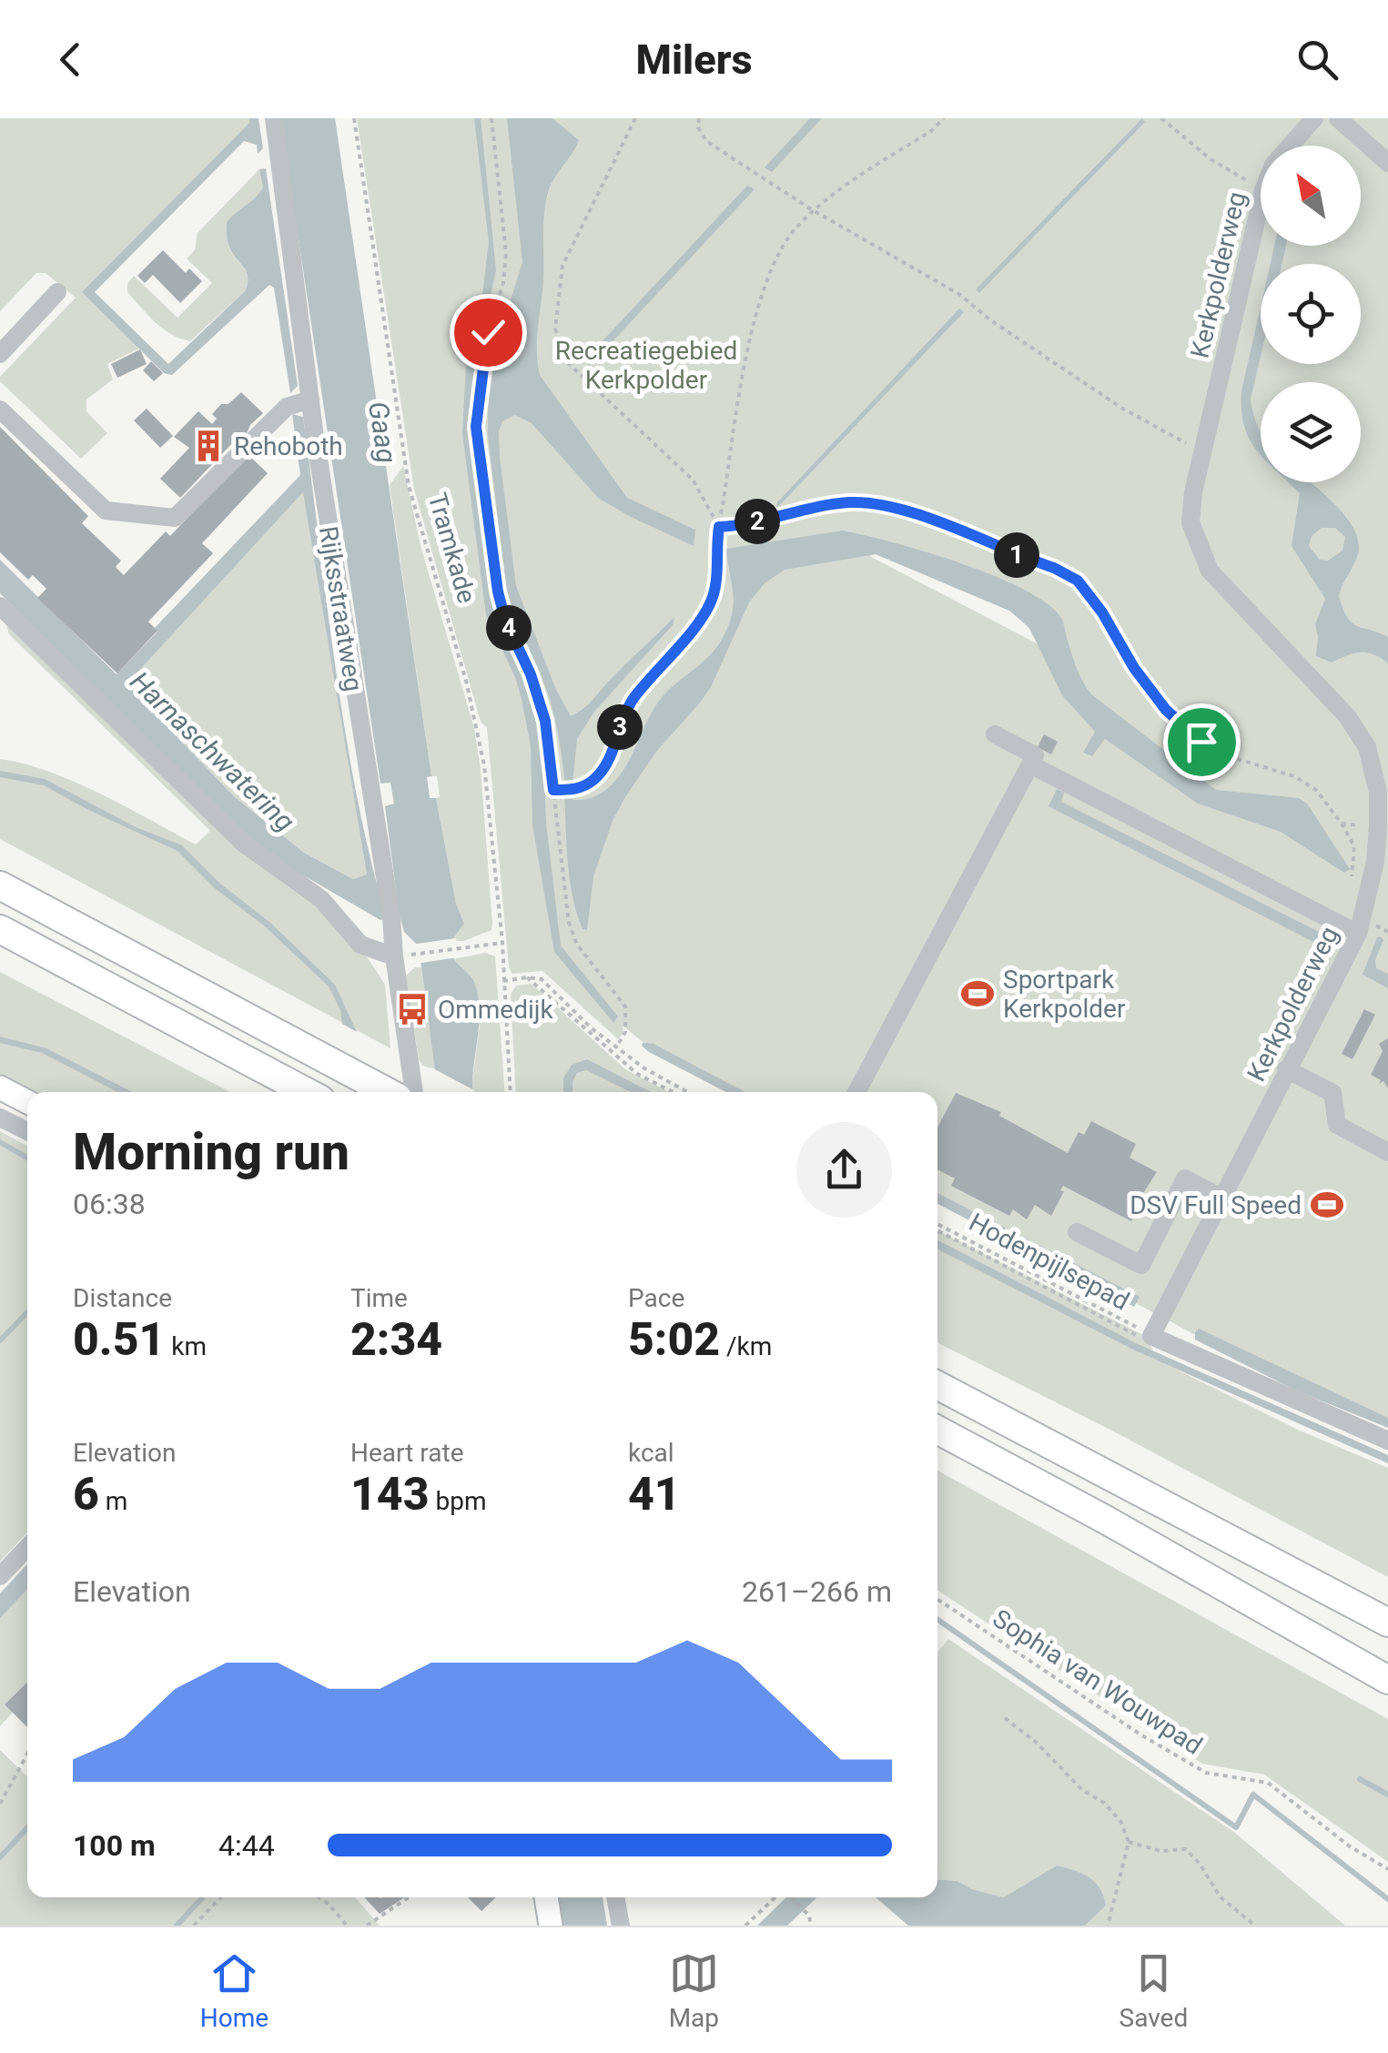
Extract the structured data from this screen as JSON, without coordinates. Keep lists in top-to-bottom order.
{
  "streets": {
    "street": ["Kerkpolderweg", "Rijksstraatweg"],
    "path": ["Tramkade", "Hodenpijlsepad", "Sophia van Wouwpad"]
  },
  "water": ["Gaag", "Harnaschwatering"],
  "parks": ["Recreatiegebied Kerkpolder"],
  "places": {
    "building": ["Rehoboth"],
    "sports": ["Sportpark Kerkpolder", "DSV Full Speed"],
    "bus stop": ["Ommedijk"]
  },
  "north": "top left",
  "page": {
    "header": "Milers",
    "pins": [
      "2",
      "1",
      "4",
      "3"
    ],
    "heading": ["Morning run", "06:38"],
    "stats": [
      ["Distance", "0.51 km"],
      ["Time", "2:34"],
      ["Pace", "5:02 /km"],
      ["Elevation", "6 m"],
      ["Heart rate", "143 bpm"],
      ["kcal", "41"]
    ],
    "chart": ["Elevation", "261–266 m"],
    "list": [
      {
        "name": "100 m",
        "note": "4:44"
      }
    ],
    "tabs": ["Home", "Map", "Saved"]
  }
}
